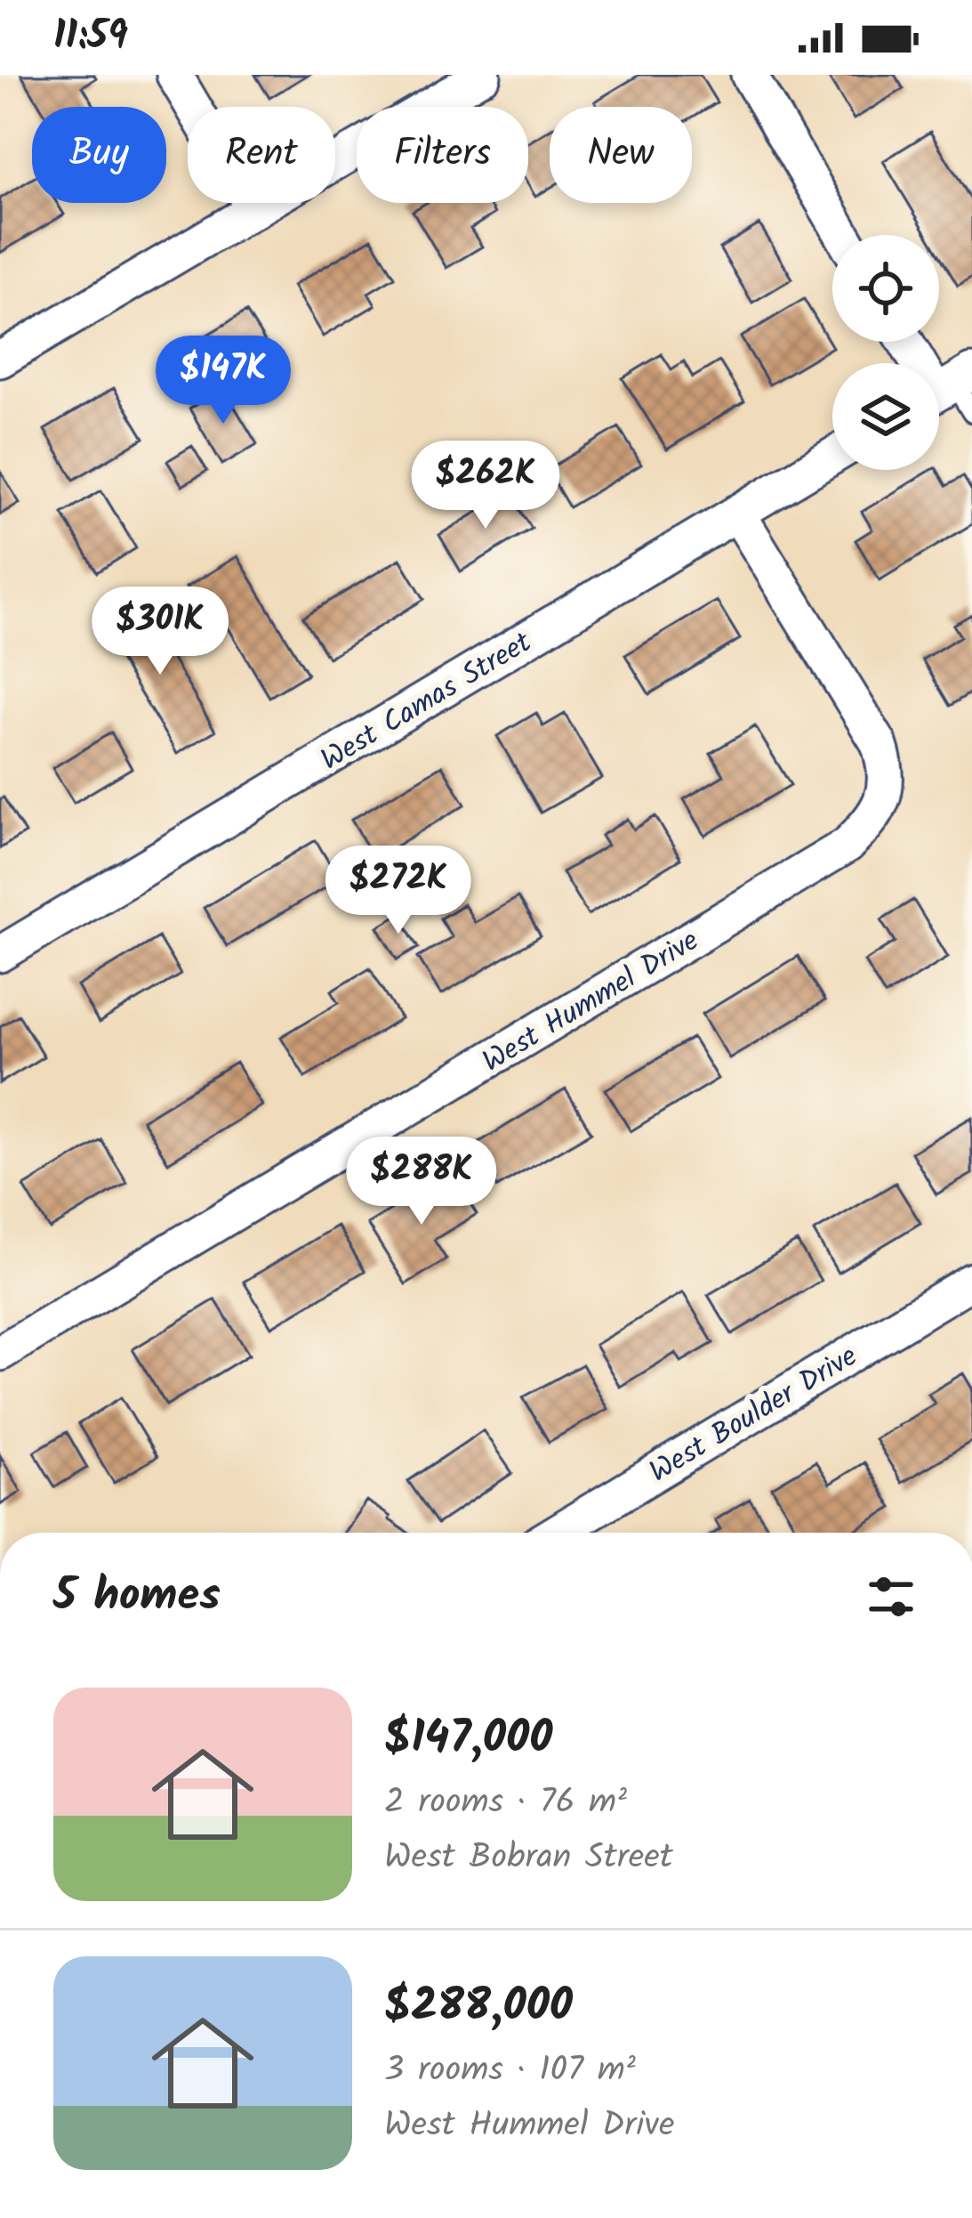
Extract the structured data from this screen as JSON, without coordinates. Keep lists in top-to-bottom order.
{
  "streets": {
    "street": ["West Camas Street", "West Hummel Drive", "West Boulder Drive"]
  },
  "crossings": [
    ["West Camas Street", "West Hummel Drive"]
  ],
  "page": {
    "status": "11:59",
    "chip": [
      "Buy",
      "Rent",
      "Filters",
      "New"
    ],
    "price": [
      "$147K",
      "$262K",
      "$301K",
      "$272K",
      "$288K"
    ],
    "heading": "5 homes",
    "list": [
      {
        "name": "$147,000",
        "note": "2 rooms · 76 m² · West Bobran Street"
      },
      {
        "name": "$288,000",
        "note": "3 rooms · 107 m² · West Hummel Drive"
      }
    ]
  }
}
